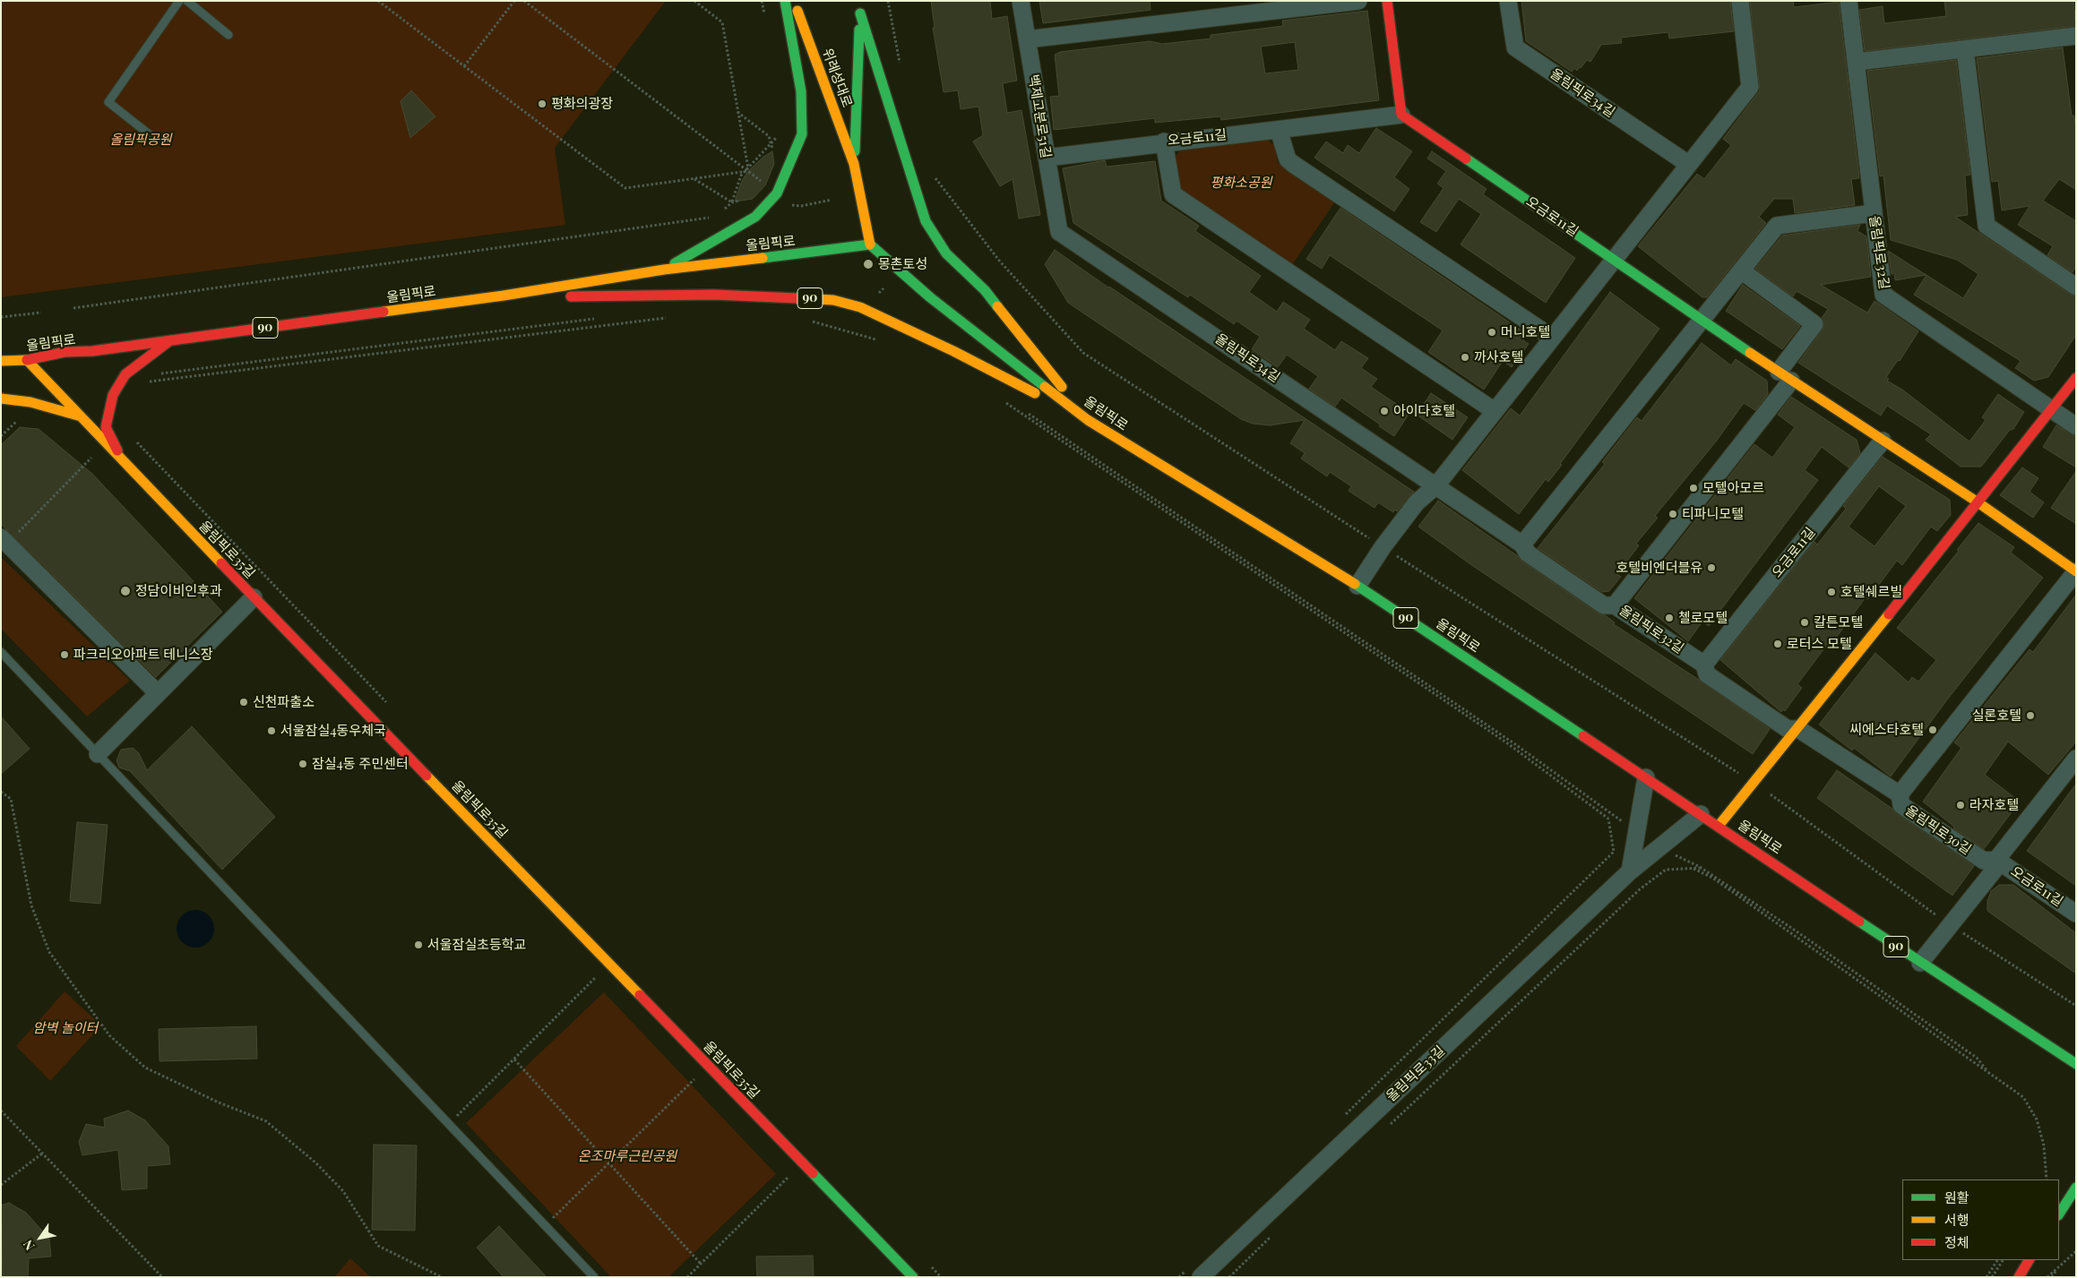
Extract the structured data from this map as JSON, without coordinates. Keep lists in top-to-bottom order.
{
  "streets": {
    "main road": [
      "위례성대로",
      "오금로11길",
      "올림픽로",
      "90",
      "올림픽로35길"
    ],
    "street": [
      "올림픽로34길",
      "백제고분로51길",
      "올림픽로32길",
      "올림픽로30길",
      "올림픽로33길"
    ]
  },
  "crossings": [
    ["위례성대로", "올림픽로"],
    ["올림픽로34길", "백제고분로51길"],
    ["올림픽로34길", "올림픽로32길"],
    ["백제고분로51길", "오금로11길"],
    ["오금로11길", "올림픽로32길"],
    ["오금로11길", "올림픽로30길"],
    ["올림픽로", "90"],
    ["올림픽로", "올림픽로35길"],
    ["올림픽로", "올림픽로33길"],
    ["올림픽로32길", "올림픽로30길"]
  ],
  "parks": [
    "올림픽공원",
    "평화소공원",
    "암벽 놀이터",
    "온조마루근린공원"
  ],
  "places": [
    "평화의광장",
    "몽촌토성",
    "머니호텔",
    "까사호텔",
    "아이다호텔",
    "모텔아모르",
    "티파니모텔",
    "호텔비엔더블유",
    "정담이비인후과",
    "호텔쉐르빌",
    "첼로모텔",
    "칼튼모텔",
    "로터스 모텔",
    "파크리오아파트 테니스장",
    "신천파출소",
    "실론호텔",
    "씨에스타호텔",
    "서울잠실4동우체국",
    "잠실4동 주민센터",
    "라자호텔",
    "서울잠실초등학교"
  ],
  "legend": ["원활", "서행", "정체"],
  "north": "bottom left"
}
